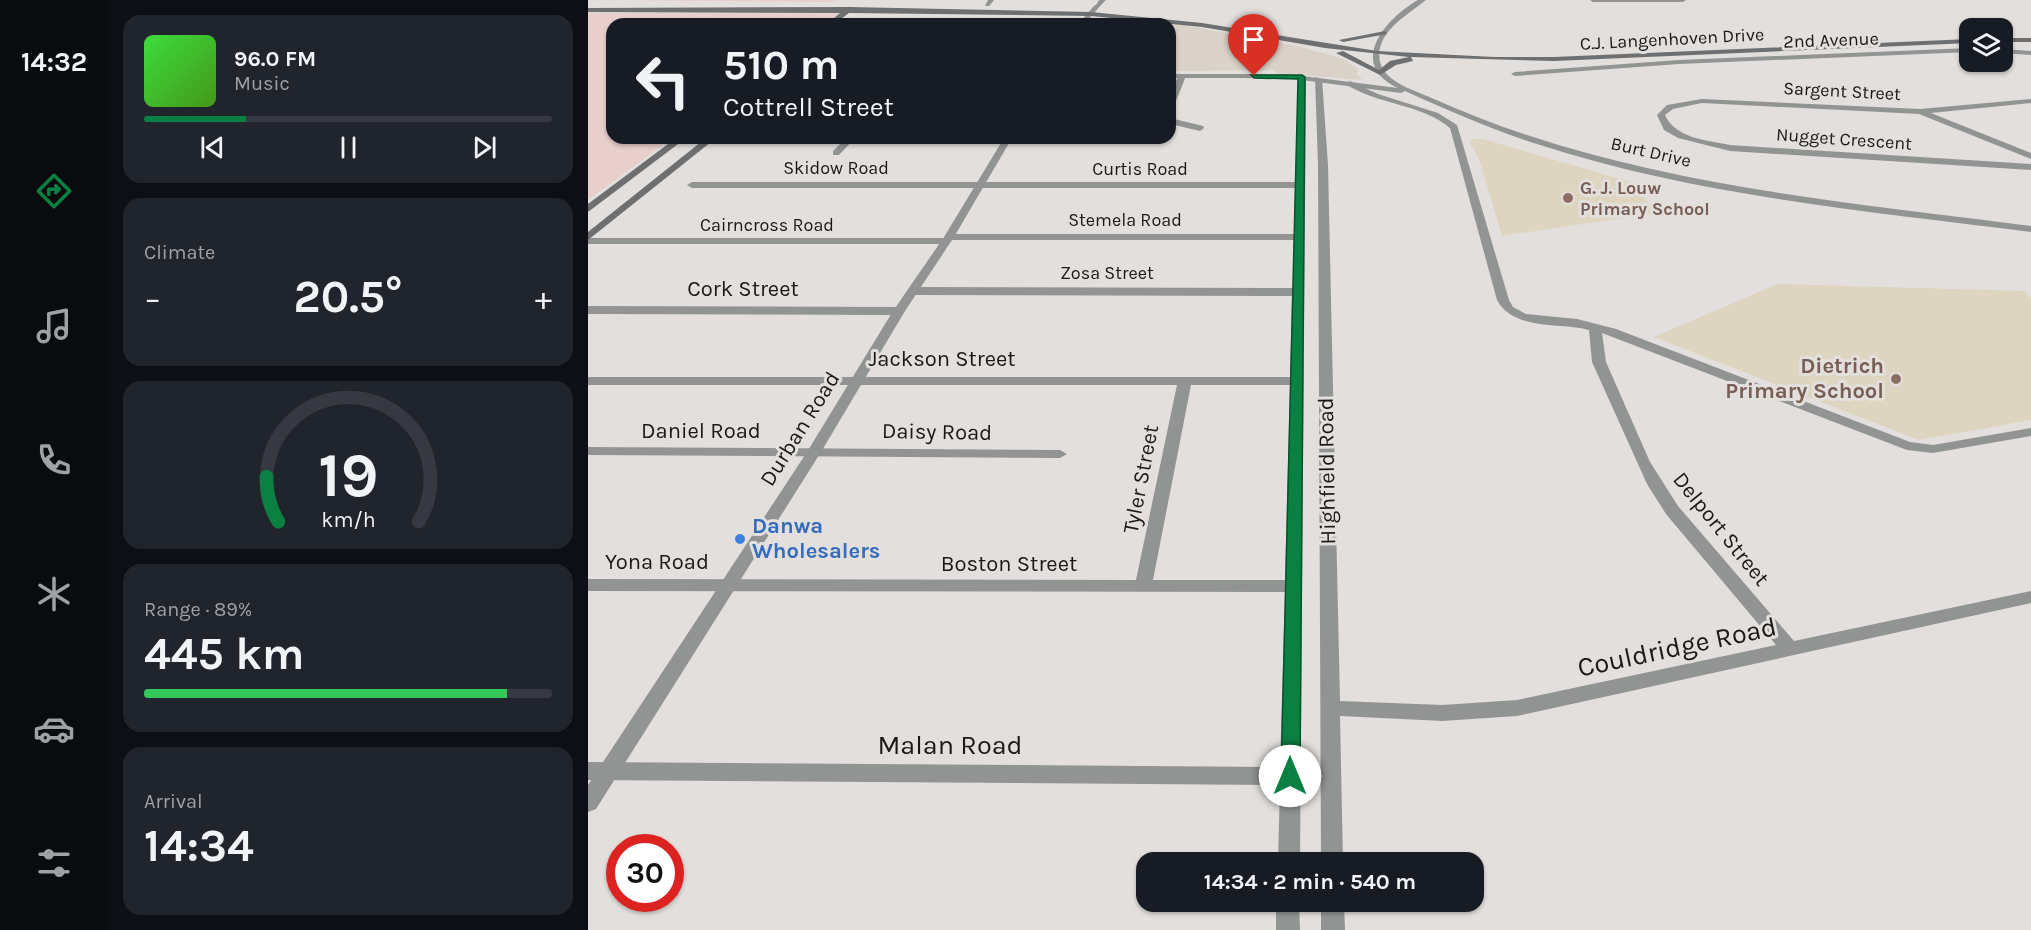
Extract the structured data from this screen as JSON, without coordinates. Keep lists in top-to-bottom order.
{
  "streets": {
    "main road": ["C.J. Langenhoven Drive"],
    "street": [
      "2nd Avenue",
      "Sargent Street",
      "Nugget Crescent",
      "Burt Drive",
      "Skidow Road",
      "Curtis Road",
      "Stemela Road",
      "Cairncross Road",
      "Zosa Street",
      "Cork Street",
      "Jackson Street",
      "Durban Road",
      "Daniel Road",
      "Daisy Road",
      "Highfield Road",
      "Tyler Street",
      "Delport Street",
      "Yona Road",
      "Boston Street",
      "Couldridge Road",
      "Malan Road"
    ]
  },
  "crossings": [
    ["Sargent Street", "Nugget Crescent"],
    ["Skidow Road", "Curtis Road"],
    ["Skidow Road", "Durban Road"],
    ["Curtis Road", "Durban Road"],
    ["Curtis Road", "Highfield Road"],
    ["Stemela Road", "Cairncross Road"],
    ["Stemela Road", "Durban Road"],
    ["Stemela Road", "Highfield Road"],
    ["Cairncross Road", "Durban Road"],
    ["Zosa Street", "Durban Road"],
    ["Zosa Street", "Highfield Road"],
    ["Cork Street", "Durban Road"],
    ["Jackson Street", "Durban Road"],
    ["Jackson Street", "Highfield Road"],
    ["Jackson Street", "Tyler Street"],
    ["Durban Road", "Daniel Road"],
    ["Durban Road", "Daisy Road"],
    ["Durban Road", "Yona Road"],
    ["Durban Road", "Boston Street"],
    ["Durban Road", "Malan Road"],
    ["Daniel Road", "Daisy Road"],
    ["Highfield Road", "Boston Street"],
    ["Highfield Road", "Couldridge Road"],
    ["Highfield Road", "Malan Road"],
    ["Tyler Street", "Boston Street"],
    ["Delport Street", "Couldridge Road"],
    ["Yona Road", "Boston Street"]
  ],
  "places": ["G. J. Louw Primary School", "Dietrich Primary School", "Danwa Wholesalers"],
  "page": {
    "tabs": "14:32",
    "turn": ["510 m", "Cottrell Street"],
    "song": ["96.0 FM", "Music"],
    "tile": [
      "Climate",
      ["Range · 89%", "445 km"],
      ["Arrival", "14:34"]
    ],
    "heat": ["−", "20.5°", "+"],
    "limit": "30",
    "trip": "14:34 · 2 min · 540 m",
    "gauge": ["19", "km/h"]
  }
}
